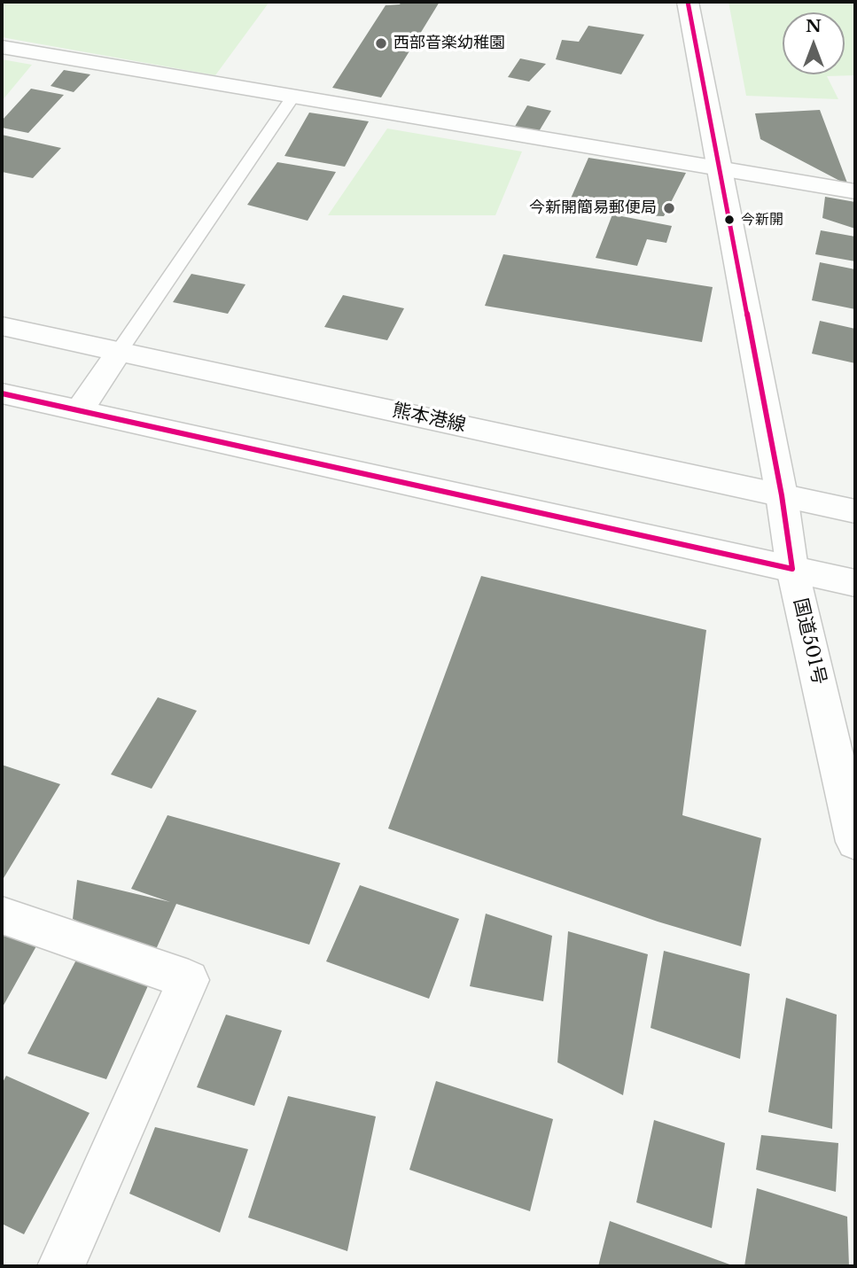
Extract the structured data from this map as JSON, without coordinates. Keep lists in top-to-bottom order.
{
  "streets": {
    "main road": ["熊本港線", "国道501号"]
  },
  "crossings": [
    ["熊本港線", "国道501号"]
  ],
  "places": ["西部音楽幼稚園", "今新開簡易郵便局", "今新開"],
  "north": "top"
}
